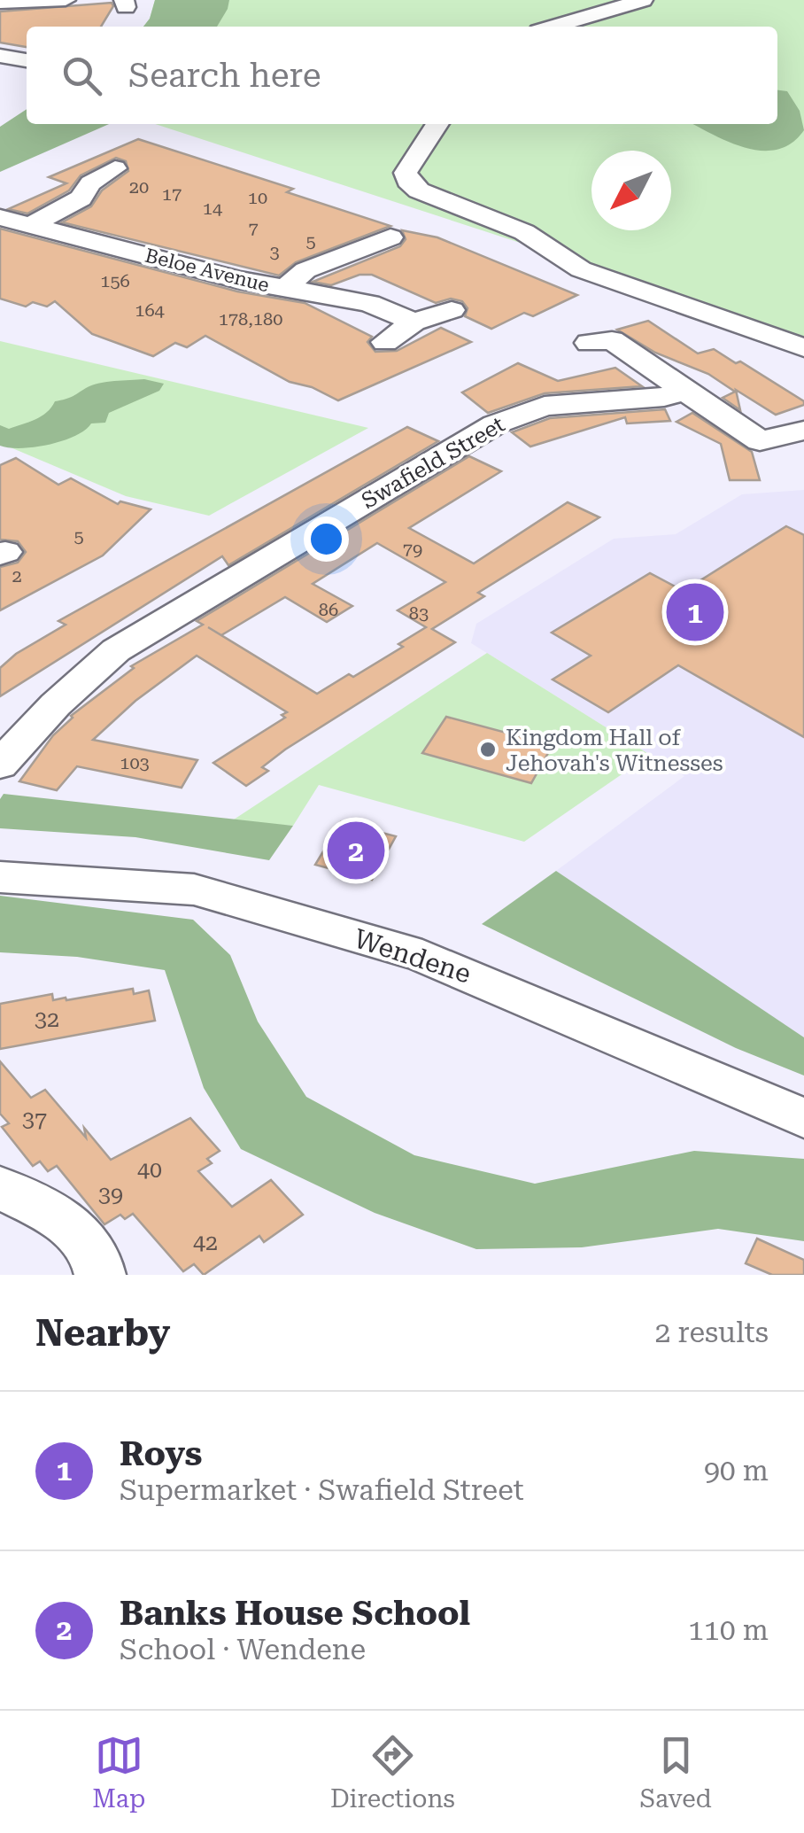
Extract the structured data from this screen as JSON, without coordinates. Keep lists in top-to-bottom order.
{
  "streets": {
    "street": ["Beloe Avenue", "Swafield Street", "Wendene"]
  },
  "places": ["Kingdom Hall of Jehovah's Witnesses"],
  "house_numbers": [
    "20",
    "17",
    "10",
    "14",
    "7",
    "5",
    "3",
    "156",
    "164",
    "178,180",
    "5",
    "79",
    "2",
    "86",
    "83",
    "103",
    "32",
    "37",
    "40",
    "39",
    "42"
  ],
  "north": "bottom left",
  "page": {
    "search": "Search here",
    "pins": ["1", "2"],
    "heading": ["Nearby", "2 results"],
    "list": [
      {
        "mark": "1",
        "name": "Roys",
        "note": "Supermarket · Swafield Street",
        "value": "90 m"
      },
      {
        "mark": "2",
        "name": "Banks House School",
        "note": "School · Wendene",
        "value": "110 m"
      }
    ],
    "nav": ["Map", "Directions", "Saved"]
  }
}
